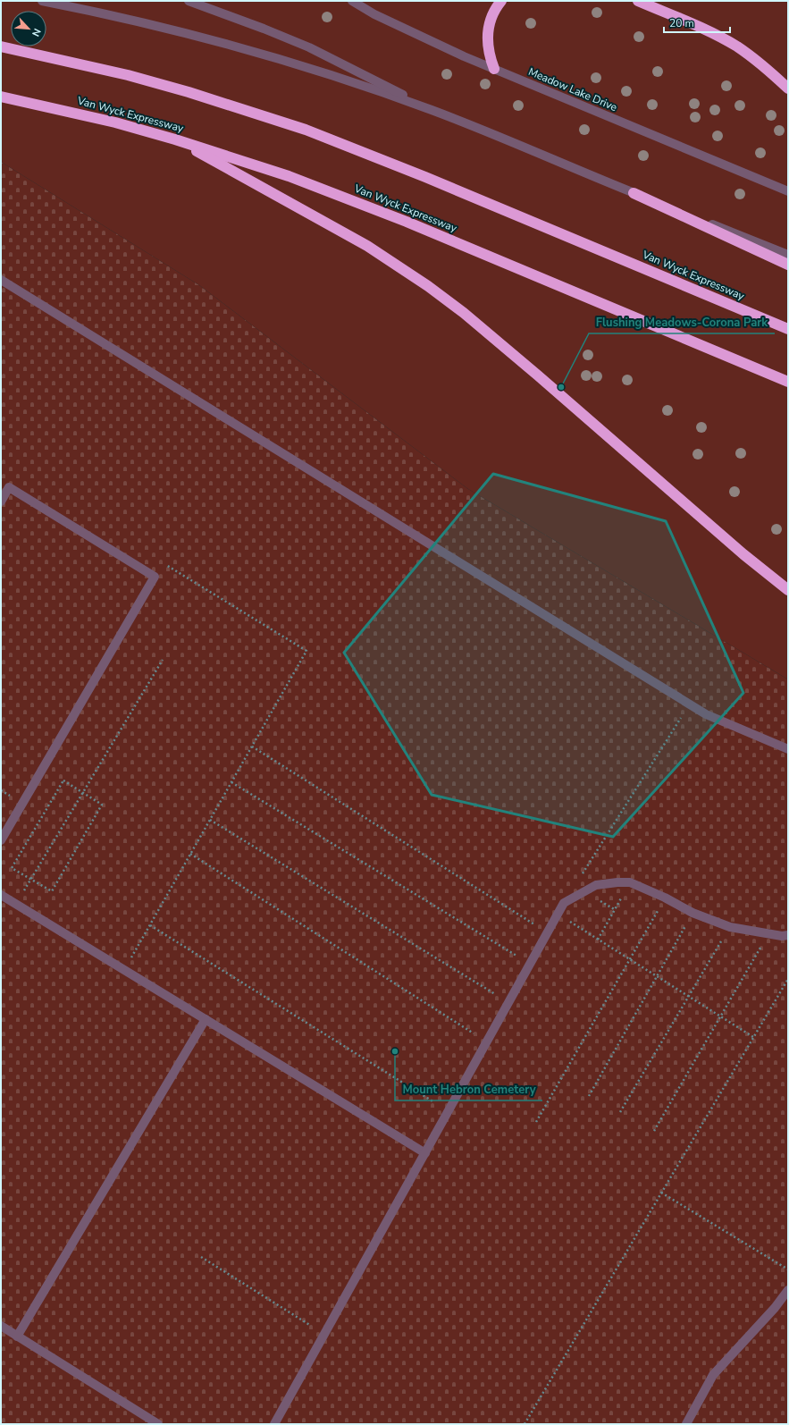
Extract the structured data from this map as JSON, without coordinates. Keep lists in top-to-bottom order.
{
  "streets": {
    "highway": ["Van Wyck Expressway"],
    "street": ["Meadow Lake Drive"]
  },
  "places": ["Flushing Meadows-Corona Park", "Mount Hebron Cemetery"],
  "scale_bar": "20 m",
  "north": "bottom right"
}
